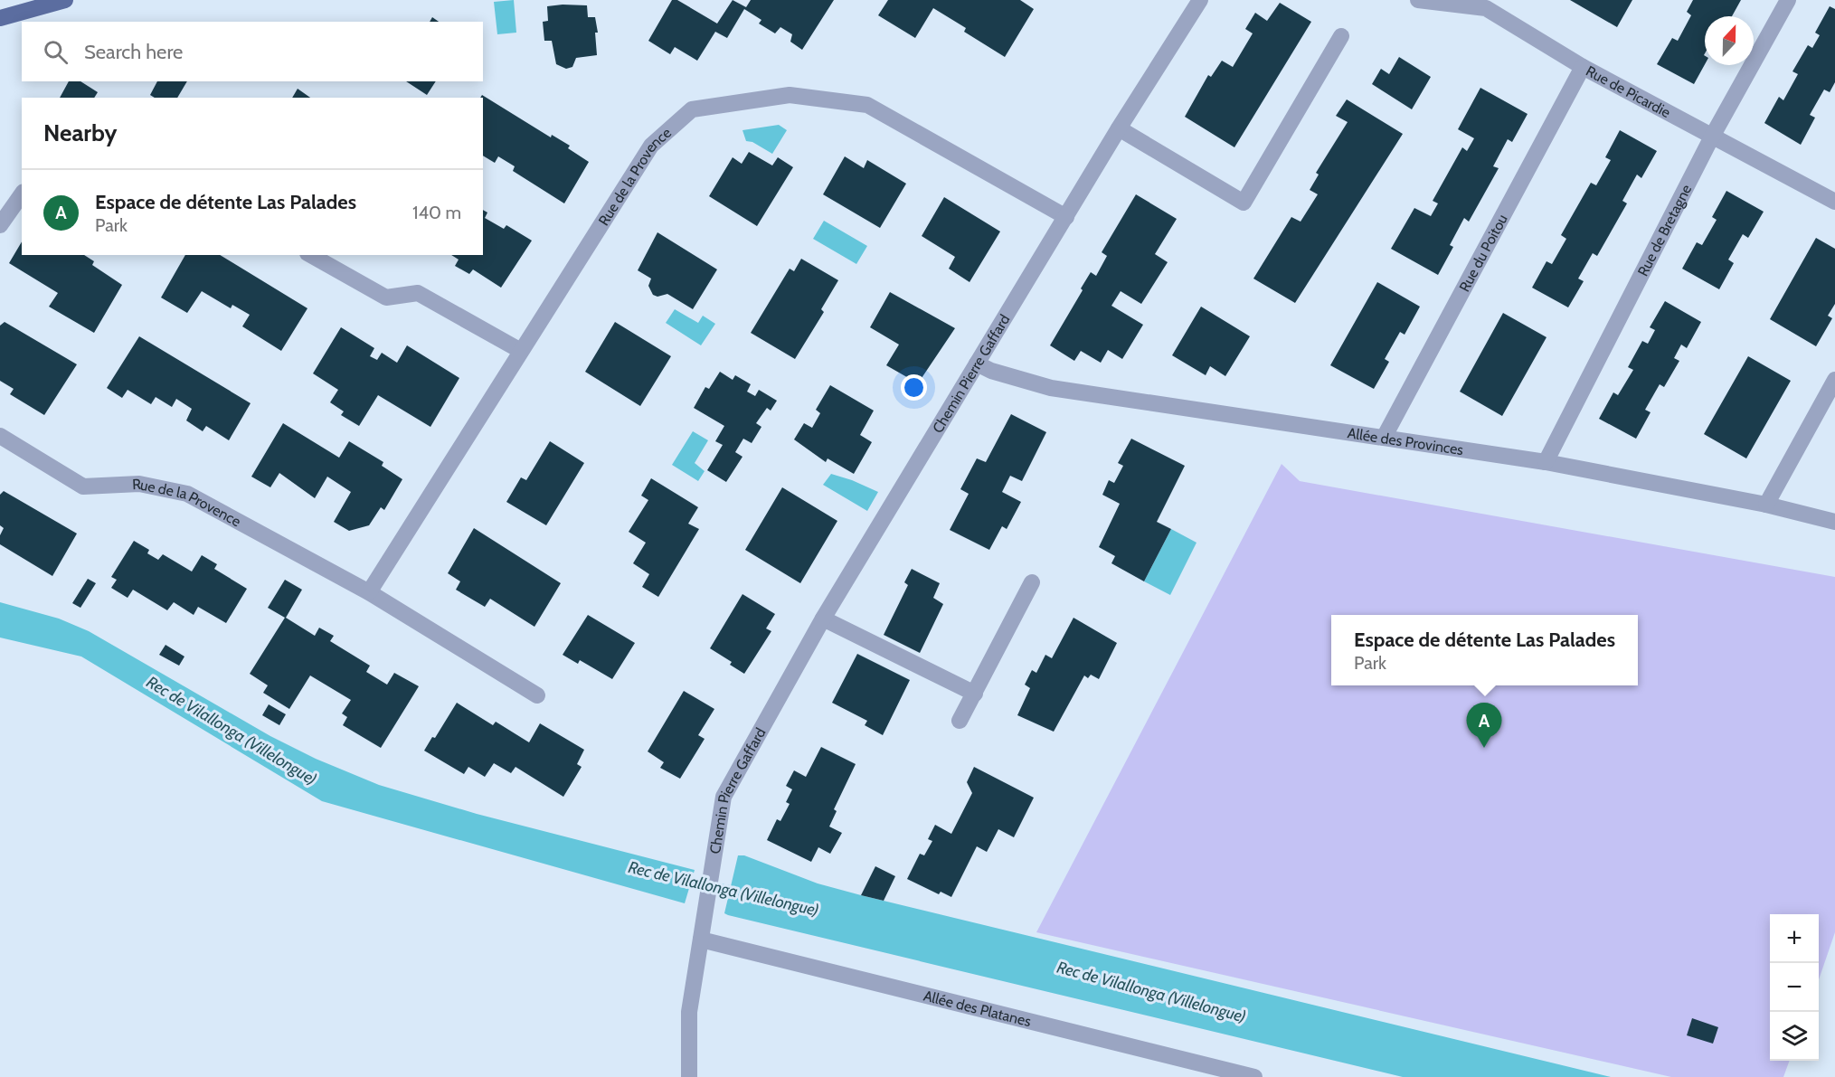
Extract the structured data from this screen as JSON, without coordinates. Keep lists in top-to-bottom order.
{
  "streets": {
    "street": [
      "Rue de Picardie",
      "Rue de la Provence",
      "Rue de Bretagne",
      "Rue du Poitou",
      "Chemin Pierre Gaffard",
      "Allée des Provinces",
      "Allée des Platanes"
    ]
  },
  "crossings": [
    ["Rue de Picardie", "Rue de Bretagne"],
    ["Rue de Picardie", "Rue du Poitou"],
    ["Rue de la Provence", "Chemin Pierre Gaffard"],
    ["Rue de Bretagne", "Allée des Provinces"],
    ["Rue du Poitou", "Allée des Provinces"],
    ["Chemin Pierre Gaffard", "Allée des Provinces"],
    ["Chemin Pierre Gaffard", "Allée des Platanes"]
  ],
  "water": ["Rec de Vilallonga (Villelongue)"],
  "north": "top",
  "page": {
    "search": "Search here",
    "heading": "Nearby",
    "list": [
      {
        "mark": "A",
        "name": "Espace de détente Las Palades",
        "note": "Park",
        "value": "140 m"
      }
    ],
    "popup": ["Espace de détente Las Palades", "Park"],
    "pins": "A",
    "map_buttons": ["+", "−"]
  }
}
